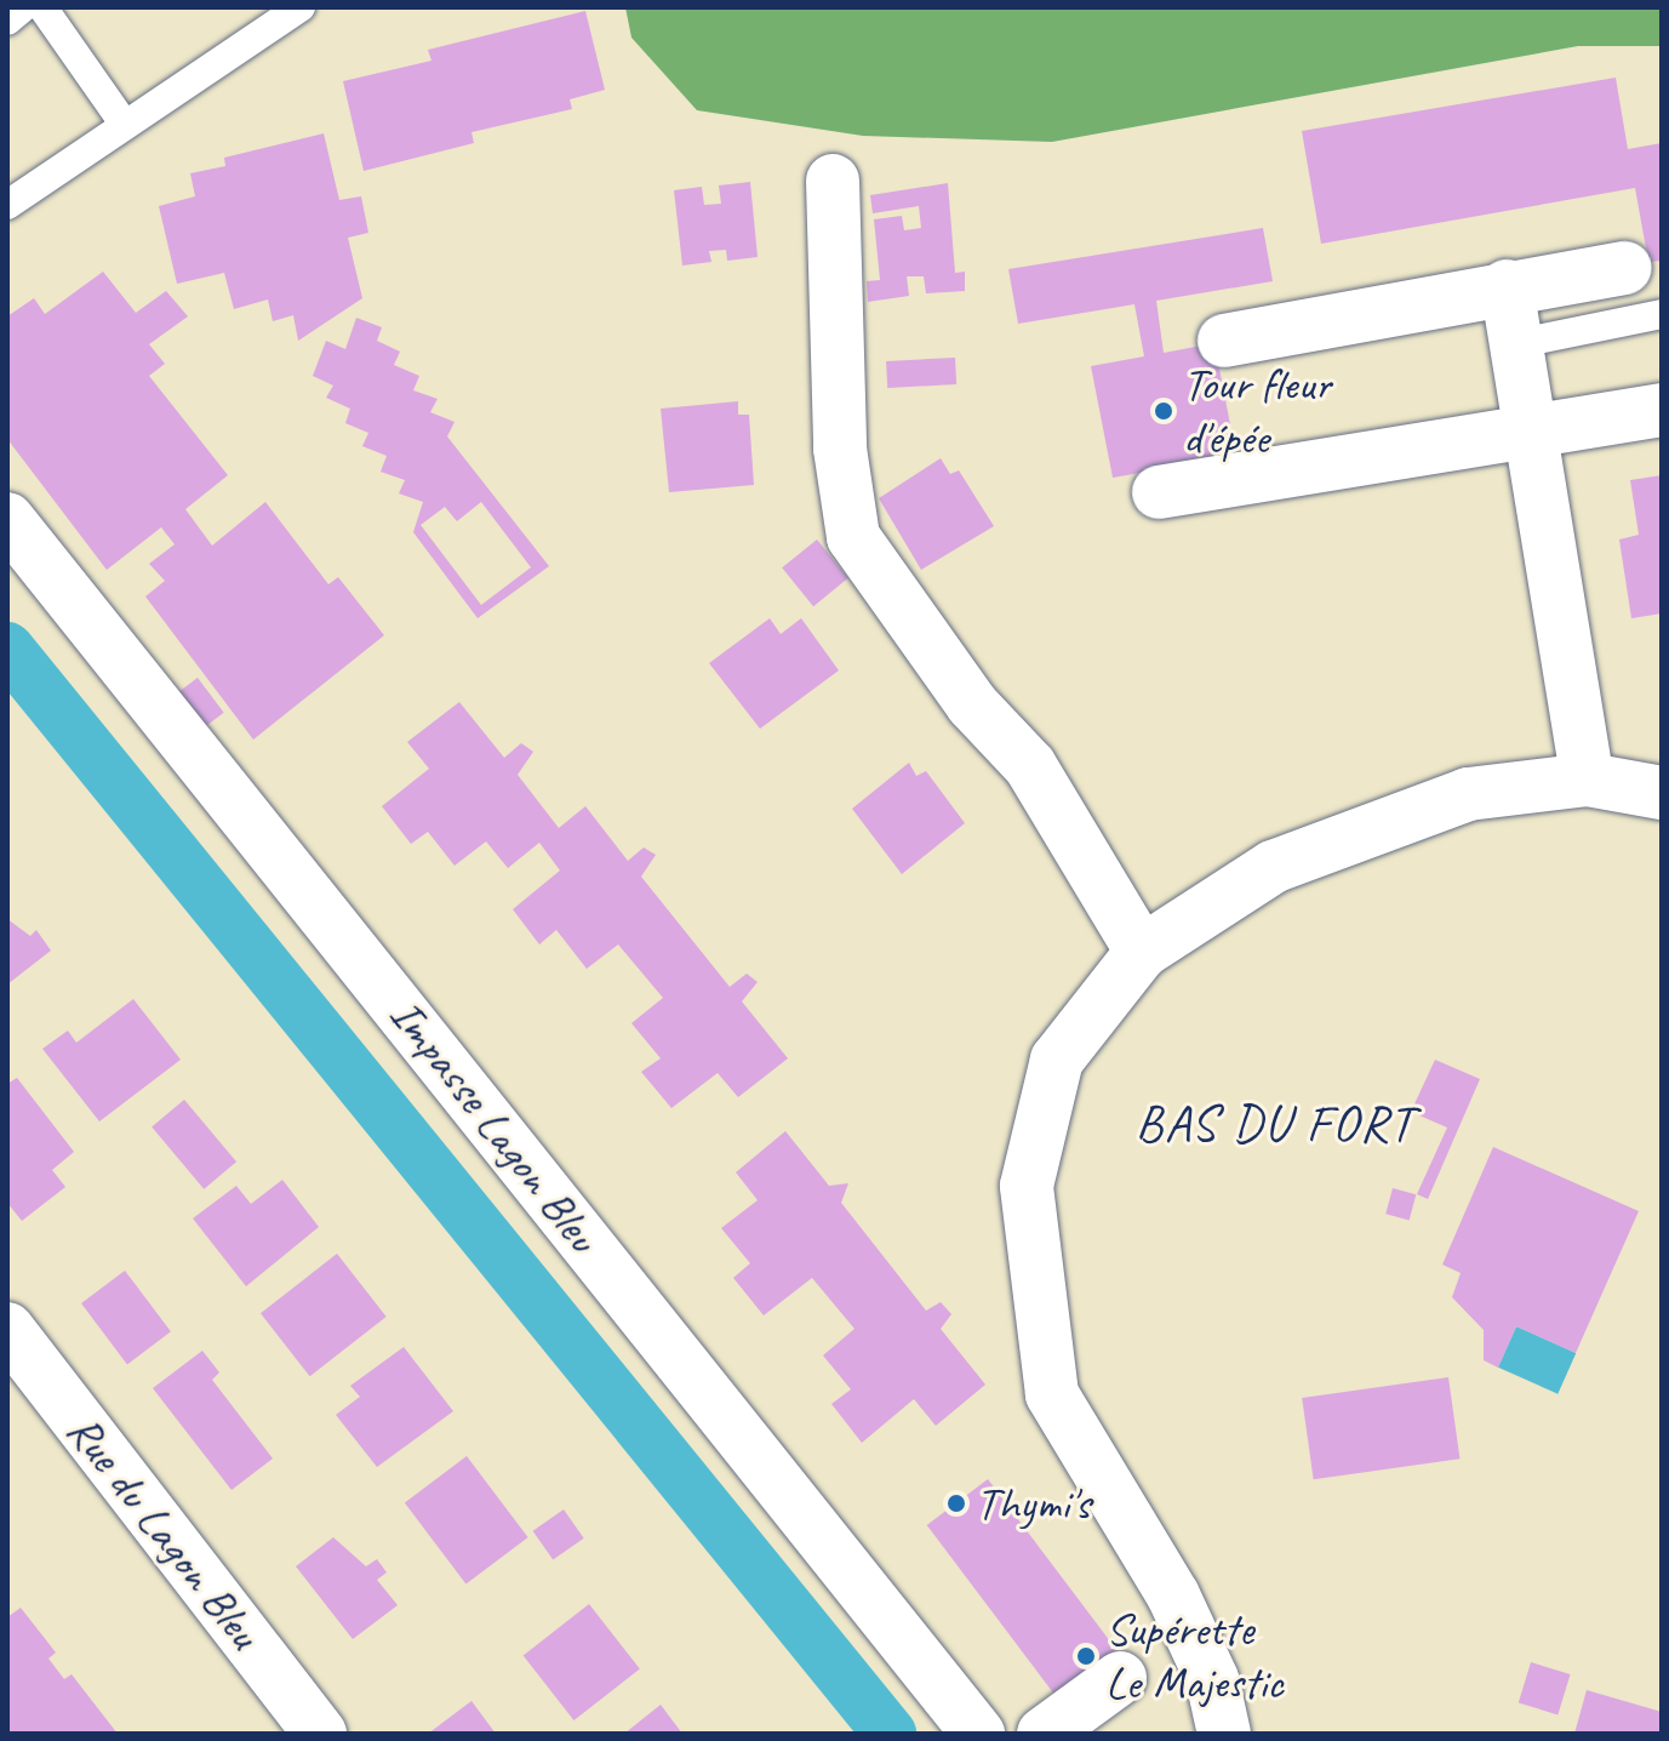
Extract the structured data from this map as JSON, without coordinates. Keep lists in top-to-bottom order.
{
  "streets": {
    "street": ["Impasse Lagon Bleu", "Rue du Lagon Bleu"]
  },
  "districts": ["BAS DU FORT"],
  "places": ["Tour fleur d'épée", "Thymi's", "Supérette Le Majestic"]
}
